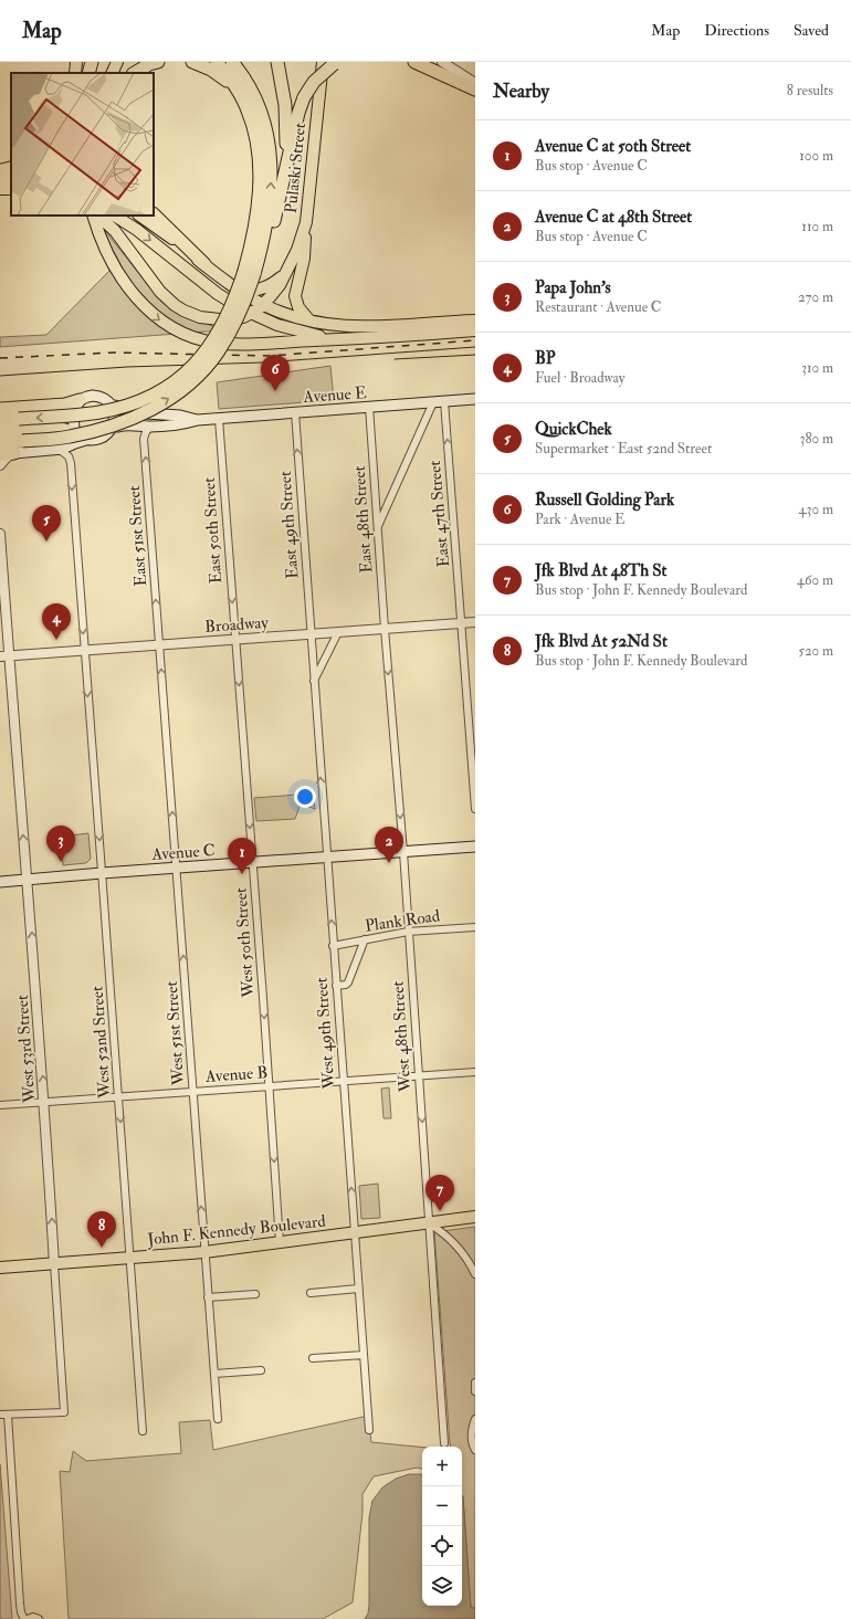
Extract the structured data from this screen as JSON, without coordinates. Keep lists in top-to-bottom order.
{
  "streets": {
    "main road": [
      "Pulaski Street",
      "Avenue E",
      "Avenue C",
      "John F. Kennedy Boulevard"
    ],
    "street": [
      "East 47th Street",
      "East 48th Street",
      "East 49th Street",
      "East 50th Street",
      "East 51st Street",
      "Broadway",
      "Plank Road",
      "West 50th Street",
      "West 51st Street",
      "West 49th Street",
      "West 48th Street",
      "West 52nd Street",
      "West 53rd Street",
      "Avenue B"
    ]
  },
  "crossings": [
    ["Avenue E", "East 47th Street"],
    ["Avenue E", "East 48th Street"],
    ["Avenue E", "East 49th Street"],
    ["Avenue E", "East 50th Street"],
    ["Avenue E", "East 51st Street"],
    ["East 47th Street", "Broadway"],
    ["East 48th Street", "Broadway"],
    ["East 48th Street", "West 48th Street"],
    ["East 49th Street", "Broadway"],
    ["East 49th Street", "West 49th Street"],
    ["East 50th Street", "Broadway"],
    ["East 50th Street", "West 50th Street"],
    ["East 51st Street", "Broadway"],
    ["East 51st Street", "West 51st Street"],
    ["Broadway", "West 50th Street"],
    ["Broadway", "West 51st Street"],
    ["Broadway", "West 49th Street"],
    ["Broadway", "West 48th Street"],
    ["Broadway", "West 52nd Street"],
    ["Broadway", "West 53rd Street"],
    ["Avenue C", "West 50th Street"],
    ["Avenue C", "West 51st Street"],
    ["Avenue C", "West 49th Street"],
    ["Avenue C", "West 48th Street"],
    ["Avenue C", "West 52nd Street"],
    ["Avenue C", "West 53rd Street"],
    ["Plank Road", "West 49th Street"],
    ["Plank Road", "West 48th Street"],
    ["West 50th Street", "Avenue B"],
    ["West 50th Street", "John F. Kennedy Boulevard"],
    ["West 51st Street", "Avenue B"],
    ["West 51st Street", "John F. Kennedy Boulevard"],
    ["West 49th Street", "Avenue B"],
    ["West 49th Street", "John F. Kennedy Boulevard"],
    ["West 48th Street", "Avenue B"],
    ["West 48th Street", "John F. Kennedy Boulevard"],
    ["West 52nd Street", "Avenue B"],
    ["West 52nd Street", "John F. Kennedy Boulevard"],
    ["West 53rd Street", "Avenue B"],
    ["West 53rd Street", "John F. Kennedy Boulevard"]
  ],
  "one_way": [
    "East 47th Street",
    "East 49th Street",
    "East 50th Street",
    "East 51st Street",
    "West 50th Street",
    "West 51st Street",
    "West 49th Street",
    "West 48th Street",
    "West 52nd Street",
    "West 53rd Street"
  ],
  "page": {
    "header": "Map",
    "nav": ["Map", "Directions", "Saved"],
    "heading": ["Nearby", "8 results"],
    "list": [
      {
        "mark": "1",
        "name": "Avenue C at 50th Street",
        "note": "Bus stop · Avenue C",
        "value": "100 m"
      },
      {
        "mark": "2",
        "name": "Avenue C at 48th Street",
        "note": "Bus stop · Avenue C",
        "value": "110 m"
      },
      {
        "mark": "3",
        "name": "Papa John's",
        "note": "Restaurant · Avenue C",
        "value": "270 m"
      },
      {
        "mark": "4",
        "name": "BP",
        "note": "Fuel · Broadway",
        "value": "310 m"
      },
      {
        "mark": "5",
        "name": "QuickChek",
        "note": "Supermarket · East 52nd Street",
        "value": "380 m"
      },
      {
        "mark": "6",
        "name": "Russell Golding Park",
        "note": "Park · Avenue E",
        "value": "430 m"
      },
      {
        "mark": "7",
        "name": "Jfk Blvd At 48Th St",
        "note": "Bus stop · John F. Kennedy Boulevard",
        "value": "460 m"
      },
      {
        "mark": "8",
        "name": "Jfk Blvd At 52Nd St",
        "note": "Bus stop · John F. Kennedy Boulevard",
        "value": "520 m"
      }
    ],
    "pins": [
      "6",
      "5",
      "4",
      "3",
      "2",
      "1",
      "7",
      "8"
    ],
    "map_buttons": ["+", "−"]
  }
}
